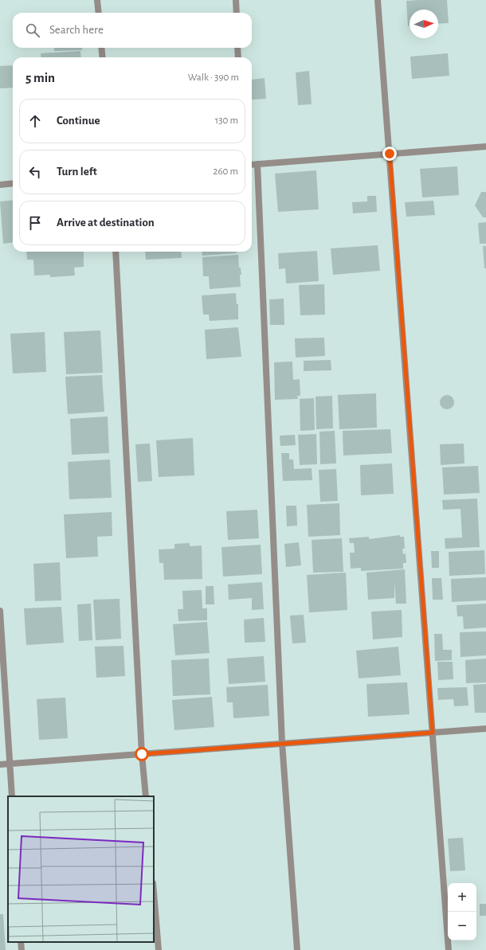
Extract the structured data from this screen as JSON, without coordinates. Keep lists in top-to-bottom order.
{
  "north": "right",
  "page": {
    "search": "Search here",
    "heading": ["5 min", "Walk · 390 m"],
    "list": [
      ["Continue", "130 m"],
      ["Turn left", "260 m"],
      "Arrive at destination"
    ],
    "map_buttons": ["+", "−"]
  }
}
